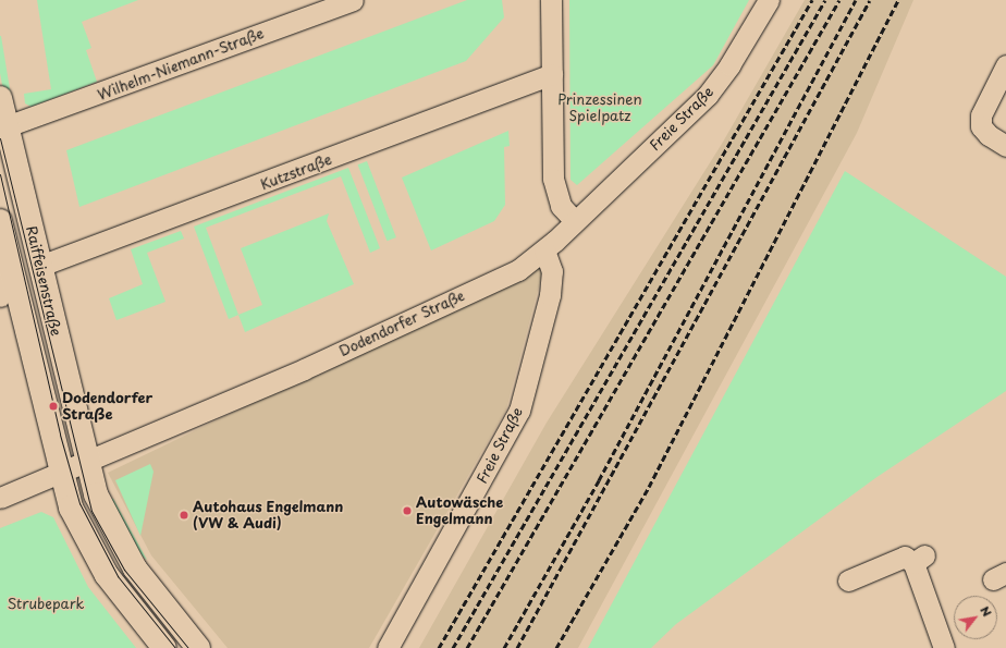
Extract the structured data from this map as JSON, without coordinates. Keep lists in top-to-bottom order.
{
  "streets": {
    "main road": ["Raiffeisenstraße"],
    "street": [
      "Wilhelm-Niemann-Straße",
      "Freie Straße",
      "Kutzstraße",
      "Dodendorfer Straße"
    ]
  },
  "crossings": [
    ["Wilhelm-Niemann-Straße", "Raiffeisenstraße"],
    ["Freie Straße", "Dodendorfer Straße"],
    ["Kutzstraße", "Raiffeisenstraße"],
    ["Raiffeisenstraße", "Dodendorfer Straße"]
  ],
  "parks": ["Prinzessinen Spielpatz", "Strubepark"],
  "places": ["Dodendorfer Straße", "Autowäsche Engelmann", "Autohaus Engelmann (VW & Audi)"],
  "north": "top right"
}
